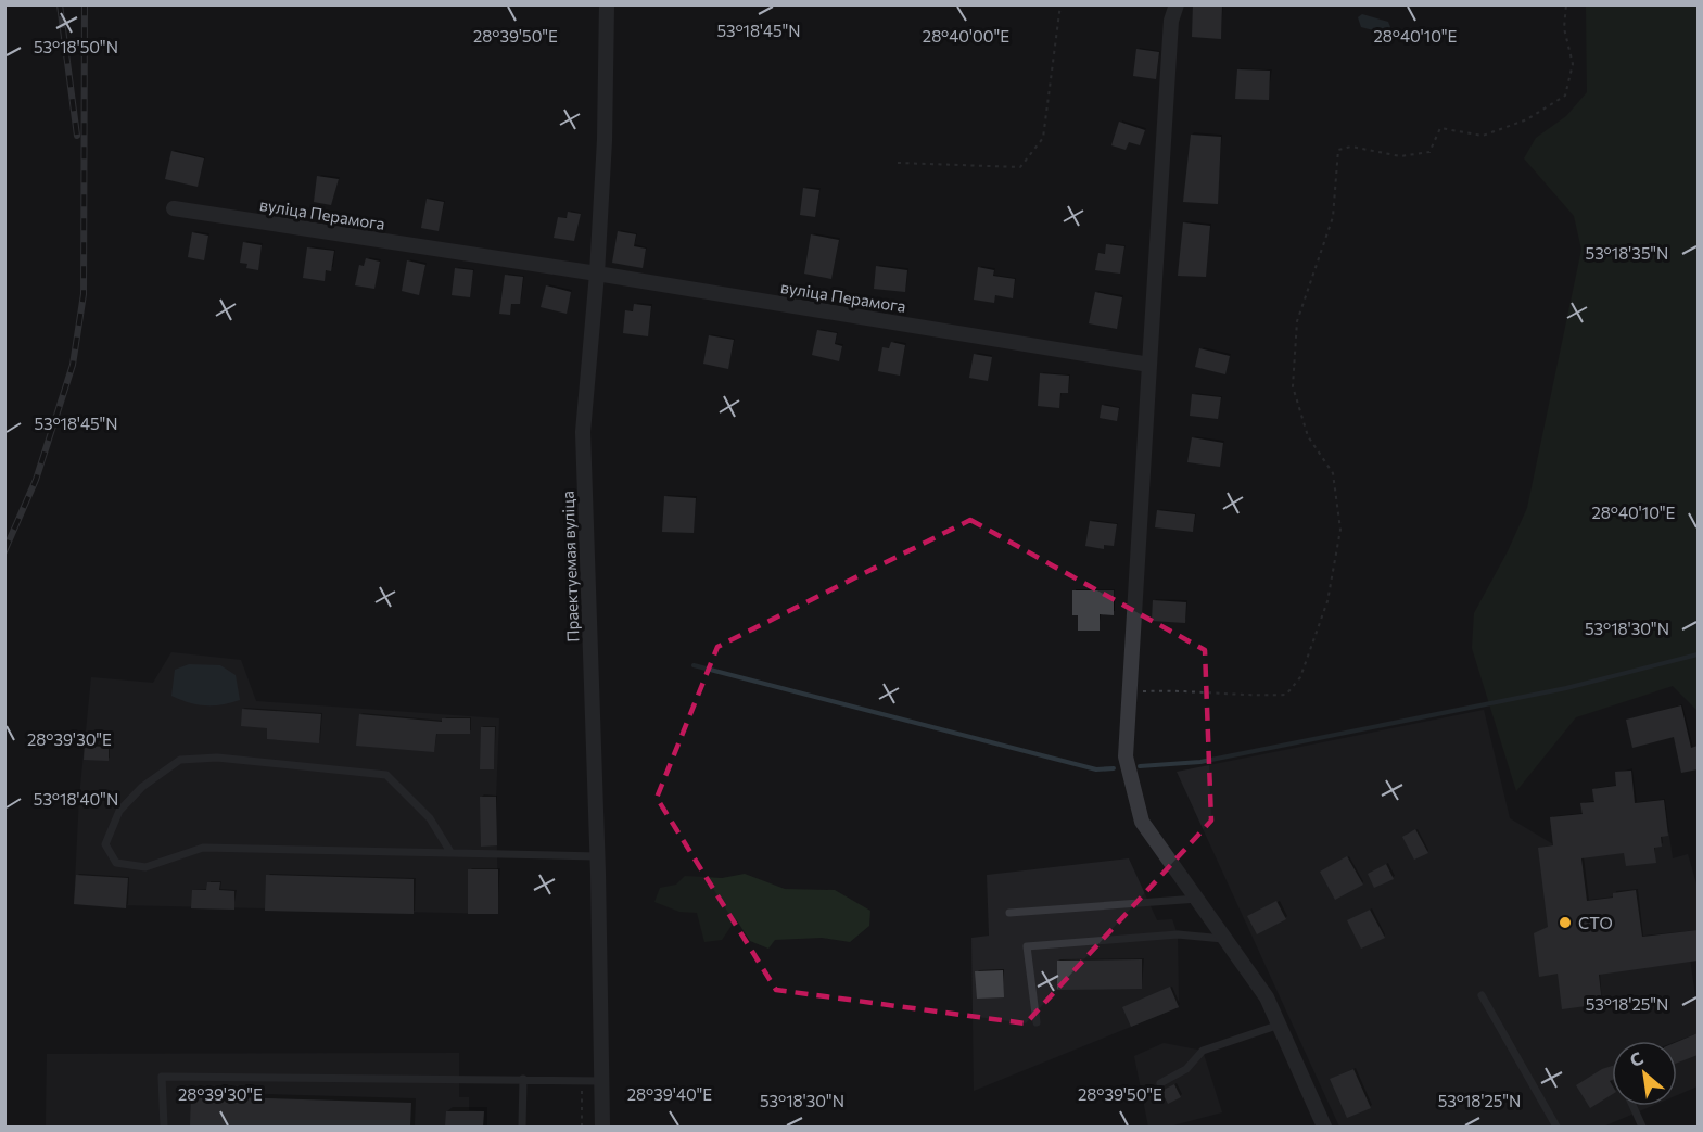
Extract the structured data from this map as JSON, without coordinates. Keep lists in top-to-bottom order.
{
  "streets": {
    "street": ["вуліца Перамога", "Праектуемая вуліца"]
  },
  "crossings": [
    ["вуліца Перамога", "Праектуемая вуліца"]
  ],
  "places": ["СТО"],
  "north": "top left",
  "coordinates": [
    "53°18'45\"N",
    "28°39'50\"E",
    "28°40'00\"E",
    "28°40'10\"E",
    "53°18'50\"N",
    "53°18'35\"N",
    "53°18'30\"N",
    "28°39'30\"E",
    "53°18'40\"N",
    "53°18'25\"N",
    "28°39'40\"E"
  ]
}
